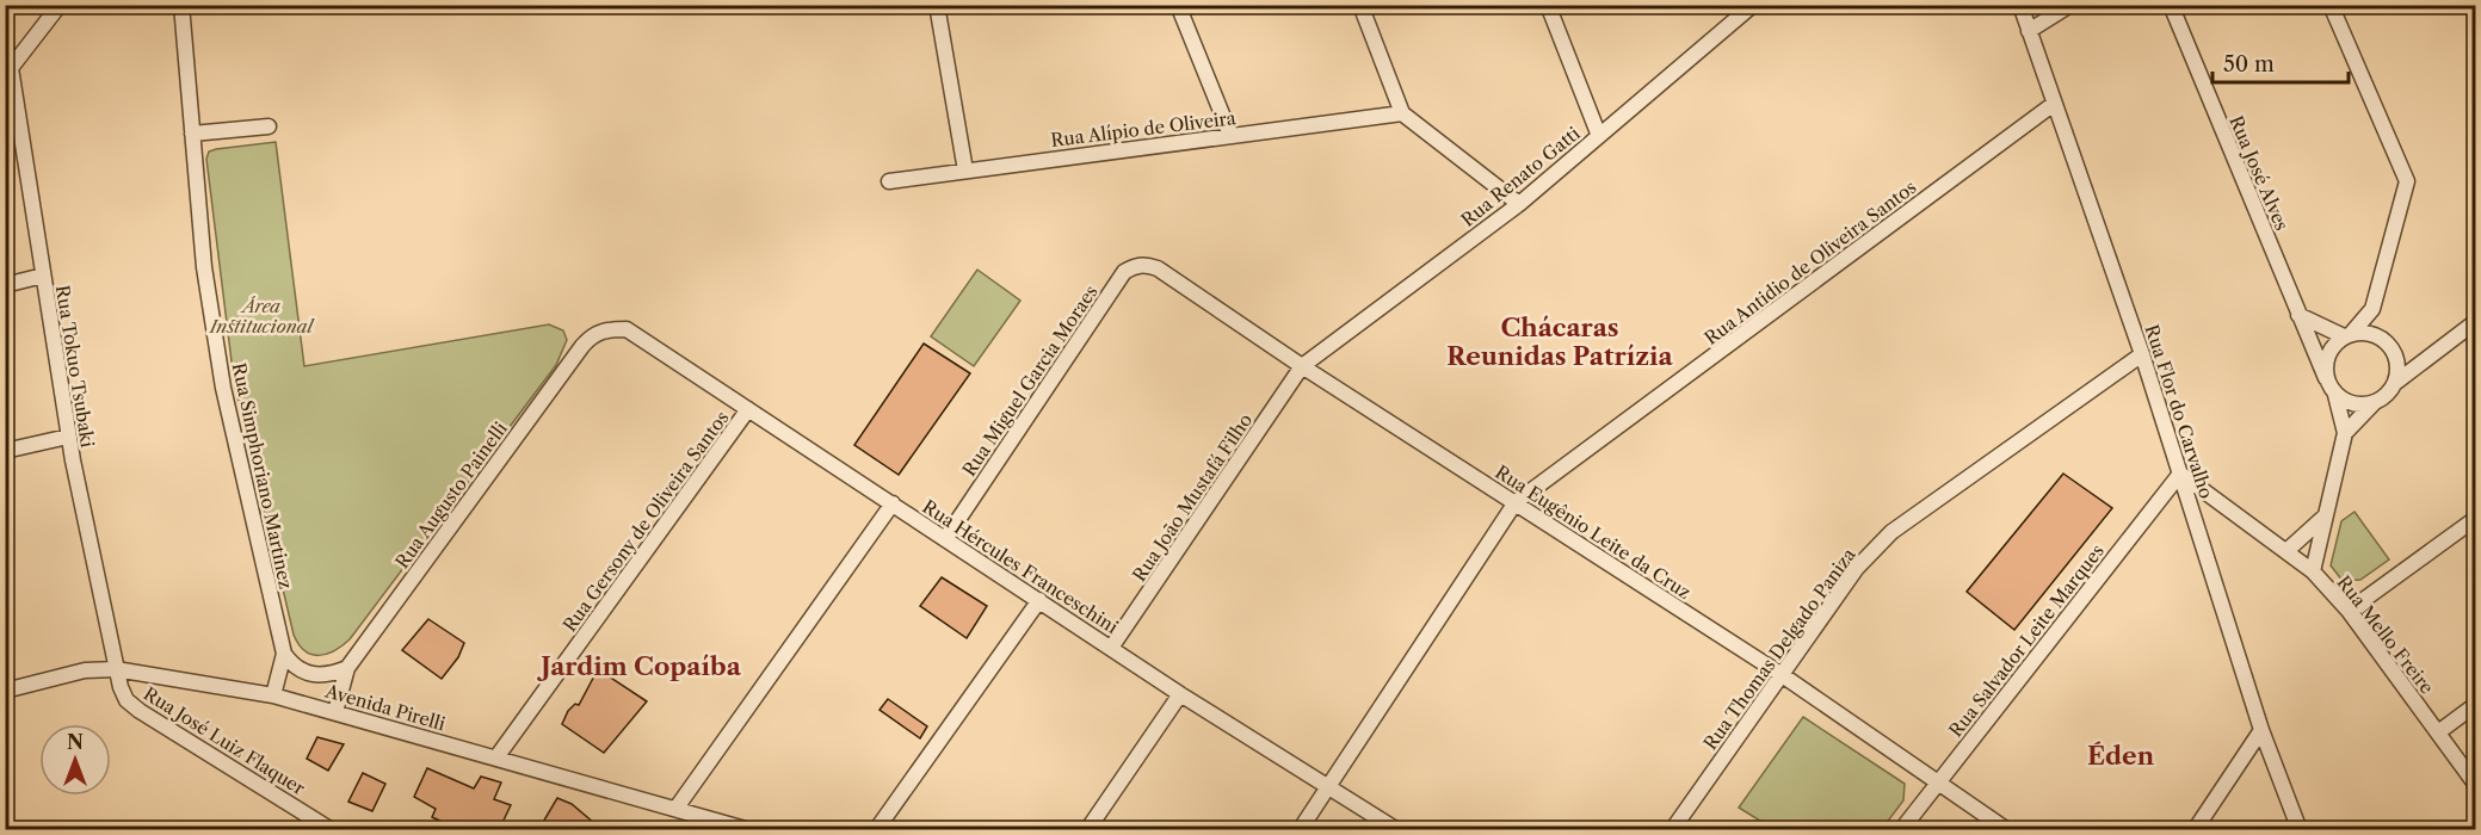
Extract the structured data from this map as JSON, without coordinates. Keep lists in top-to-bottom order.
{
  "streets": {
    "street": [
      "Rua Alípio de Oliveira",
      "Rua José Alves",
      "Rua Renato Gatti",
      "Rua Antidio de Oliveira Santos",
      "Rua Tokuo Tsubaki",
      "Rua Miguel Garcia Moraes",
      "Rua Flor do Carvalho",
      "Rua Simphoriano Martinez",
      "Rua Augusto Painelli",
      "Rua João Mustafá Filho",
      "Rua Gersony de Oliveira Santos",
      "Rua Eugênio Leite da Cruz",
      "Rua Hércules Franceschini",
      "Rua Mello Freire",
      "Rua Salvador Leite Marques",
      "Rua Thomas Delgado Paniza",
      "Avenida Pirelli",
      "Rua José Luiz Flaquer"
    ]
  },
  "crossings": [
    ["Rua Renato Gatti", "Rua João Mustafá Filho"],
    ["Rua Renato Gatti", "Rua Eugênio Leite da Cruz"],
    ["Rua Antidio de Oliveira Santos", "Rua Flor do Carvalho"],
    ["Rua Antidio de Oliveira Santos", "Rua Eugênio Leite da Cruz"],
    ["Rua Antidio de Oliveira Santos", "Rua Hércules Franceschini"],
    ["Rua Tokuo Tsubaki", "Avenida Pirelli"],
    ["Rua Tokuo Tsubaki", "Rua José Luiz Flaquer"],
    ["Rua Miguel Garcia Moraes", "Rua Eugênio Leite da Cruz"],
    ["Rua Miguel Garcia Moraes", "Rua Hércules Franceschini"],
    ["Rua Flor do Carvalho", "Rua Mello Freire"],
    ["Rua Flor do Carvalho", "Rua Salvador Leite Marques"],
    ["Rua Flor do Carvalho", "Rua Thomas Delgado Paniza"],
    ["Rua Simphoriano Martinez", "Avenida Pirelli"],
    ["Rua Augusto Painelli", "Rua Hércules Franceschini"],
    ["Rua Augusto Painelli", "Avenida Pirelli"],
    ["Rua João Mustafá Filho", "Rua Eugênio Leite da Cruz"],
    ["Rua João Mustafá Filho", "Rua Hércules Franceschini"],
    ["Rua Gersony de Oliveira Santos", "Rua Hércules Franceschini"],
    ["Rua Gersony de Oliveira Santos", "Avenida Pirelli"],
    ["Rua Eugênio Leite da Cruz", "Rua Salvador Leite Marques"],
    ["Rua Eugênio Leite da Cruz", "Rua Thomas Delgado Paniza"],
    ["Rua Mello Freire", "Rua Salvador Leite Marques"],
    ["Avenida Pirelli", "Rua José Luiz Flaquer"]
  ],
  "districts": ["Chácaras Reunidas Patrízia", "Jardim Copaíba", "Éden"],
  "parks": ["Área Institucional"],
  "scale_bar": "50 m",
  "north": "top"
}
